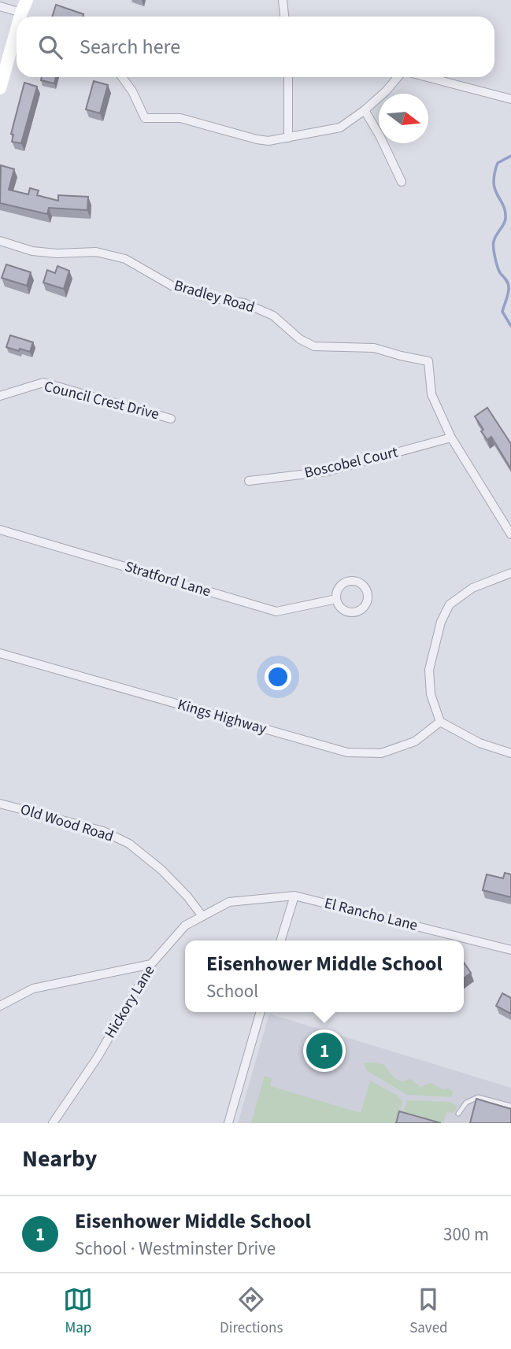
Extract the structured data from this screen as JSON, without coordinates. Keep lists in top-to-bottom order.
{
  "streets": {
    "street": [
      "Bradley Road",
      "Council Crest Drive",
      "Boscobel Court",
      "Stratford Lane",
      "Kings Highway",
      "Old Wood Road",
      "El Rancho Lane",
      "Hickory Lane"
    ]
  },
  "crossings": [
    ["Bradley Road", "Boscobel Court"],
    ["Old Wood Road", "Hickory Lane"],
    ["El Rancho Lane", "Hickory Lane"]
  ],
  "north": "right",
  "page": {
    "search": "Search here",
    "popup": ["Eisenhower Middle School", "School"],
    "pins": "1",
    "heading": "Nearby",
    "list": [
      {
        "mark": "1",
        "name": "Eisenhower Middle School",
        "note": "School · Westminster Drive",
        "value": "300 m"
      }
    ],
    "nav": ["Map", "Directions", "Saved"]
  }
}
